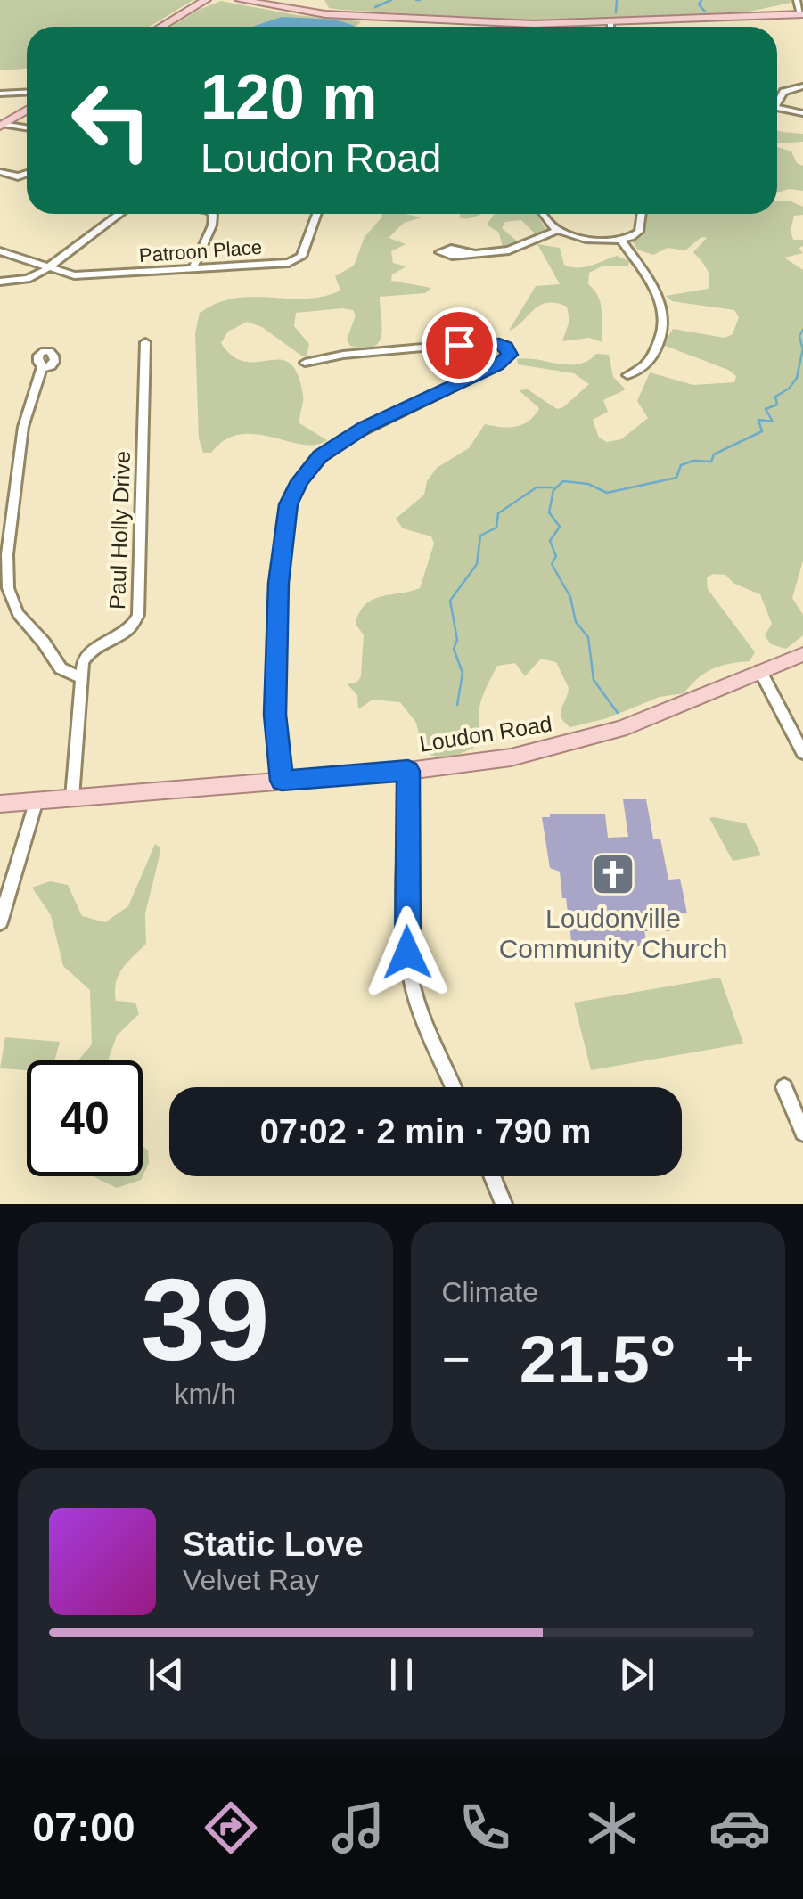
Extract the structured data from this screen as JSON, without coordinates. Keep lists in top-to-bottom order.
{
  "streets": {
    "main road": ["Loudon Road"],
    "street": ["Patroon Place", "Paul Holly Drive"]
  },
  "crossings": [
    ["Paul Holly Drive", "Loudon Road"]
  ],
  "places": {
    "church": ["Loudonville Community Church"]
  },
  "page": {
    "turn": ["120 m", "Loudon Road"],
    "limit": "40",
    "trip": "07:02 · 2 min · 790 m",
    "tile": [
      ["39", "km/h"],
      "Climate"
    ],
    "heat": ["−", "21.5°", "+"],
    "song": ["Static Love", "Velvet Ray"],
    "tabs": "07:00"
  }
}
